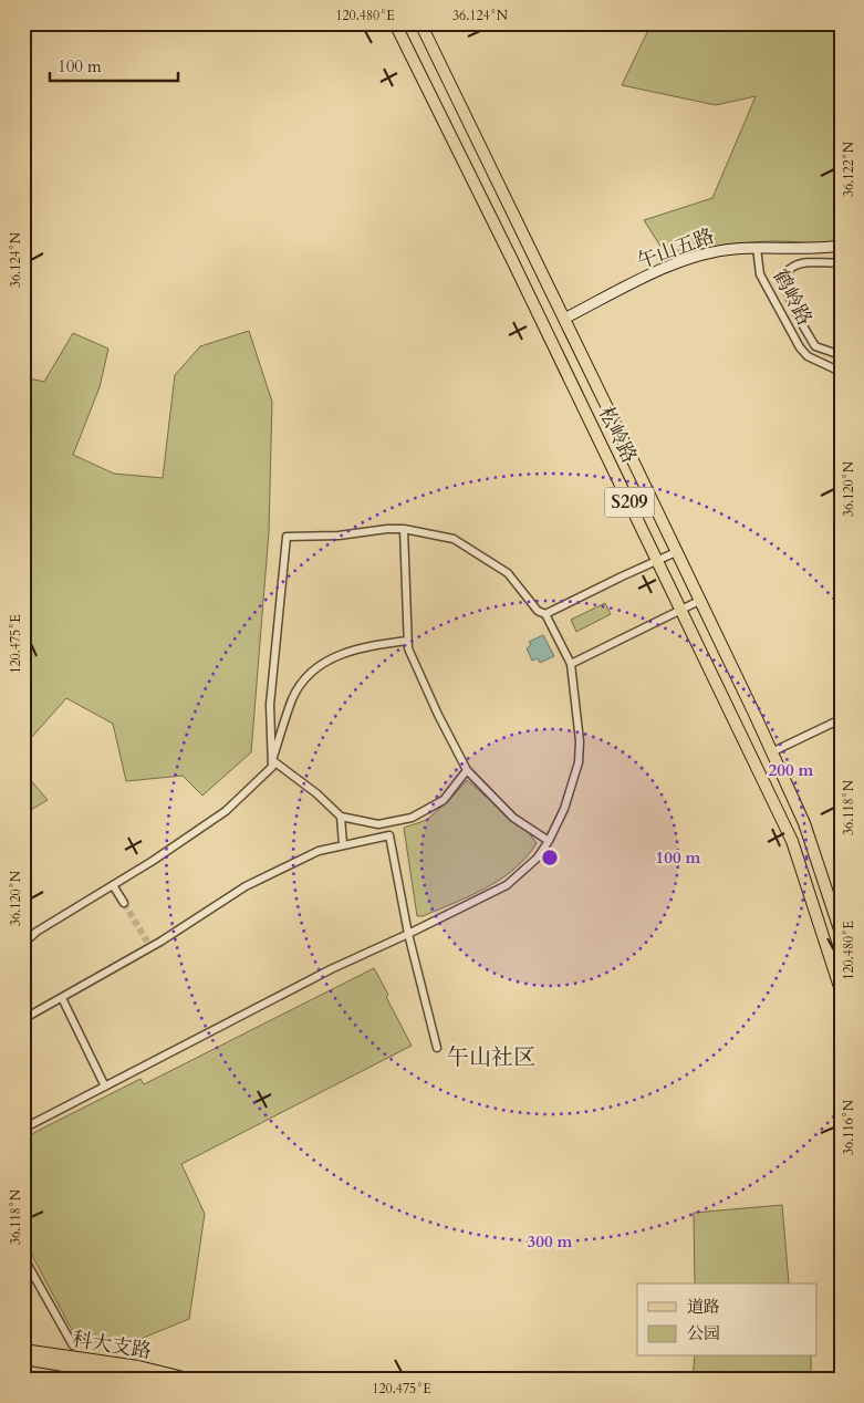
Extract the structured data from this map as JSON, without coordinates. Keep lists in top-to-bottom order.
{
  "streets": {
    "main road": ["松岭路", "S209", "科大支路"],
    "street": ["午山五路", "鹤岭路"]
  },
  "crossings": [
    ["午山五路", "鹤岭路"],
    ["午山五路", "松岭路"]
  ],
  "districts": ["午山社区"],
  "legend": ["道路", "公园"],
  "scale_bar": "100 m",
  "coordinates": [
    "120.480°E",
    "36.124°N",
    "36.122°N",
    "36.120°N",
    "120.475°E",
    "36.118°N",
    "36.116°N"
  ],
  "rings": ["200 m", "100 m", "300 m"]
}
